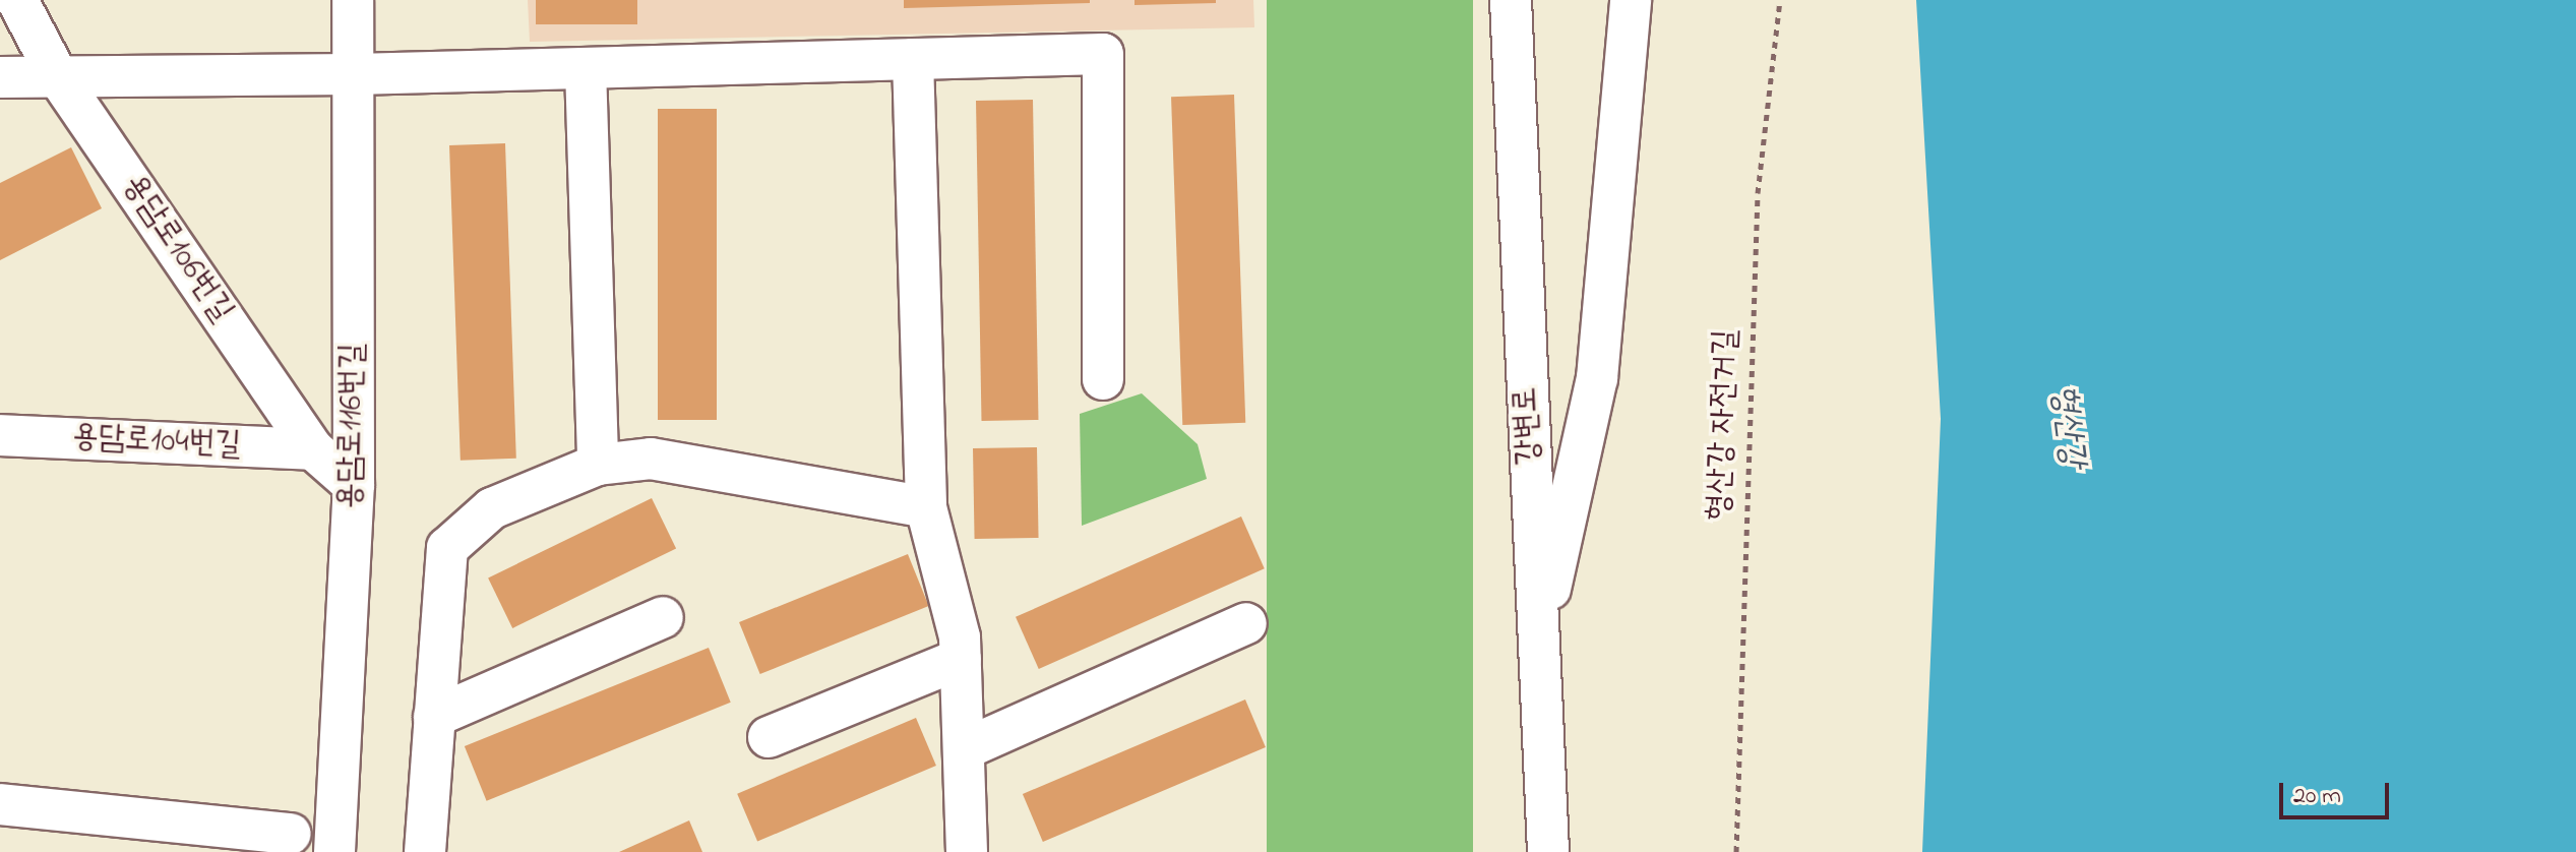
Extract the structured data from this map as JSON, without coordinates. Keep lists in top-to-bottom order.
{
  "streets": {
    "street": [
      "용담로106번길",
      "용담로116번길",
      "강변로",
      "용담로104번길"
    ],
    "path": ["형산강 자전거길"]
  },
  "crossings": [
    ["용담로106번길", "용담로116번길"],
    ["용담로106번길", "용담로104번길"]
  ],
  "water": ["형산강"],
  "scale_bar": "20 m"
}
